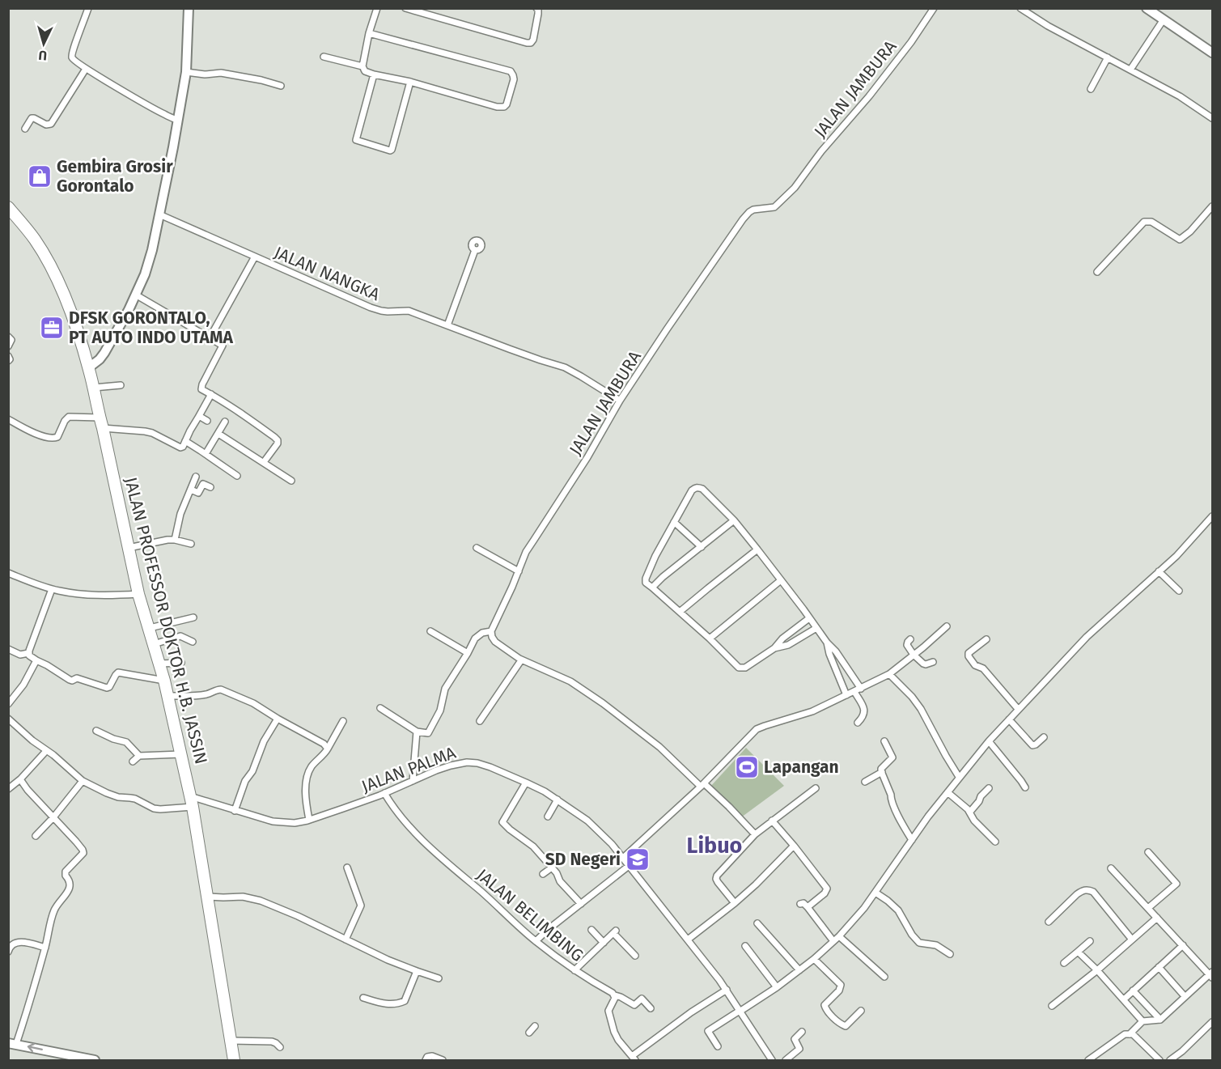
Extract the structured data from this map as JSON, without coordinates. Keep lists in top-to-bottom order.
{
  "streets": {
    "highway": ["JALAN PROFESSOR DOKTOR H.B. JASSIN"],
    "street": [
      "JALAN JAMBURA",
      "JALAN NANGKA",
      "JALAN PALMA",
      "JALAN BELIMBING"
    ]
  },
  "crossings": [
    ["JALAN JAMBURA", "JALAN NANGKA"],
    ["JALAN PROFESSOR DOKTOR H.B. JASSIN", "JALAN PALMA"],
    ["JALAN PALMA", "JALAN BELIMBING"]
  ],
  "districts": ["Libuo"],
  "places": {
    "shop": ["Gembira Grosir Gorontalo"],
    "office": ["DFSK GORONTALO, PT AUTO INDO UTAMA"],
    "sports": ["Lapangan"],
    "school or university": ["SD Negeri"]
  },
  "north": "bottom"
}
